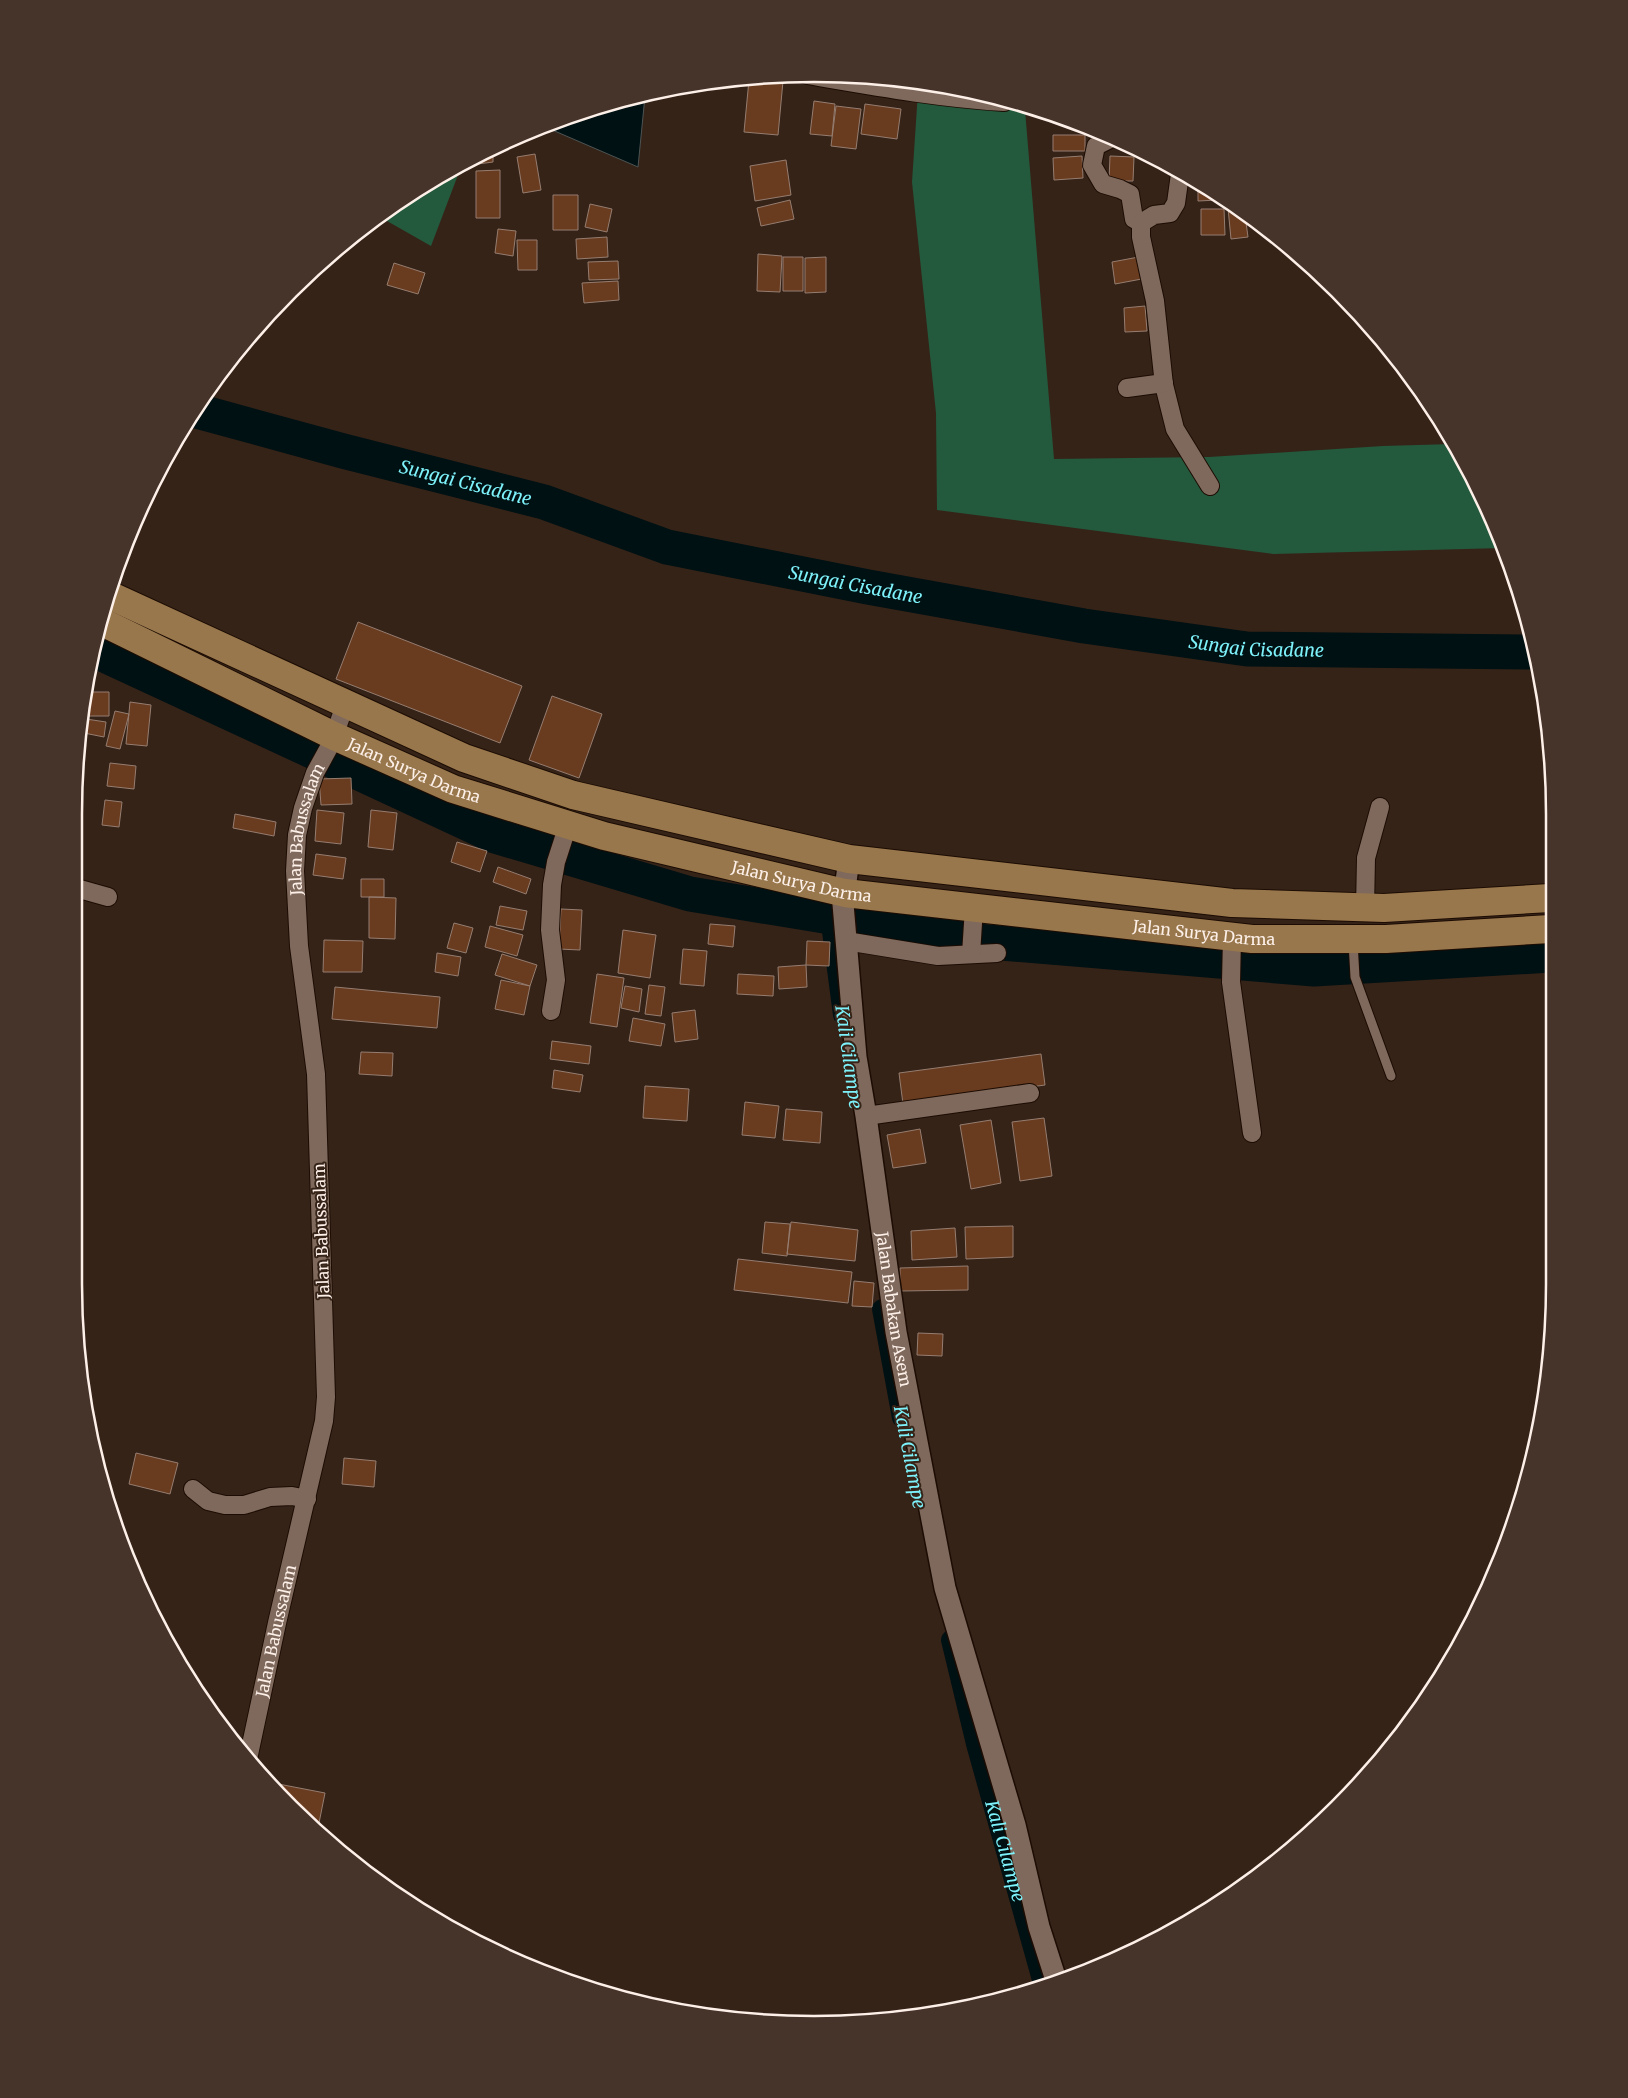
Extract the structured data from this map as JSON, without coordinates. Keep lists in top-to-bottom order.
{
  "streets": {
    "main road": ["Jalan Surya Darma"],
    "street": ["Jalan Babussalam", "Jalan Babakan Asem"]
  },
  "crossings": [
    ["Jalan Surya Darma", "Jalan Babussalam"],
    ["Jalan Surya Darma", "Jalan Babakan Asem"]
  ],
  "water": ["Sungai Cisadane", "Kali Cilampe"]
}
